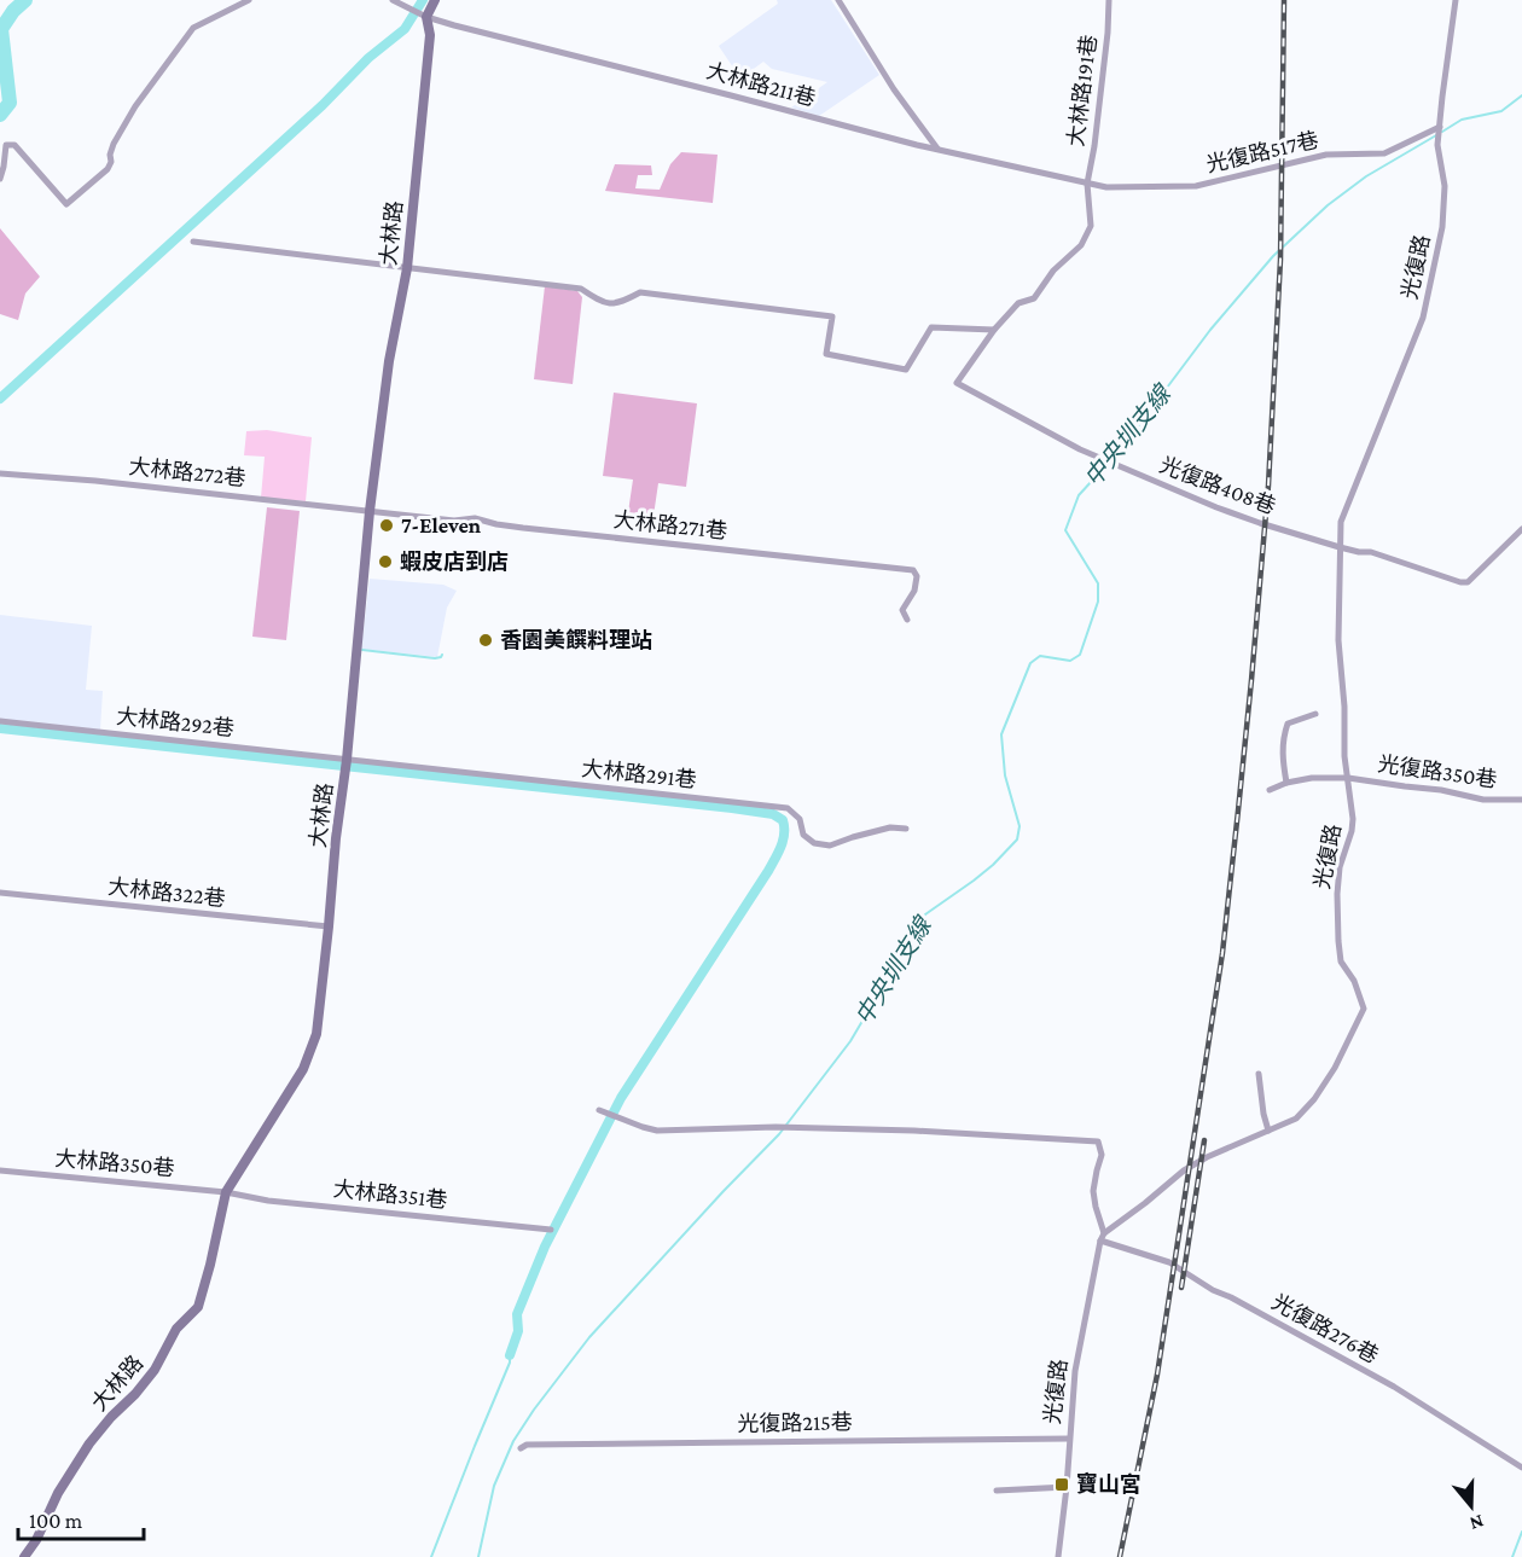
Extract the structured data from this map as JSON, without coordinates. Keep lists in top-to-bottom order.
{
  "streets": {
    "street": [
      "大林路211巷",
      "大林路191巷",
      "光復路517巷",
      "大林路",
      "光復路",
      "大林路272巷",
      "光復路408巷",
      "大林路271巷",
      "大林路292巷",
      "光復路350巷",
      "大林路291巷",
      "大林路322巷",
      "大林路350巷",
      "大林路351巷",
      "光復路276巷",
      "光復路215巷"
    ]
  },
  "crossings": [
    ["大林路211巷", "大林路191巷"],
    ["大林路211巷", "光復路517巷"],
    ["大林路211巷", "大林路"],
    ["大林路191巷", "光復路517巷"],
    ["大林路191巷", "光復路408巷"],
    ["光復路517巷", "光復路"],
    ["大林路", "大林路272巷"],
    ["大林路", "大林路271巷"],
    ["大林路", "大林路292巷"],
    ["大林路", "大林路291巷"],
    ["大林路", "大林路322巷"],
    ["大林路", "大林路350巷"],
    ["大林路", "大林路351巷"],
    ["光復路", "光復路408巷"],
    ["光復路", "光復路350巷"],
    ["光復路", "光復路276巷"],
    ["光復路", "光復路215巷"],
    ["大林路272巷", "大林路271巷"],
    ["大林路292巷", "大林路291巷"],
    ["大林路350巷", "大林路351巷"]
  ],
  "water": ["中央圳支線"],
  "places": {
    "other": ["7-Eleven", "蝦皮店到店", "香園美饌料理站"],
    "transit": ["寶山宮"]
  },
  "scale_bar": "100 m",
  "north": "bottom"
}
